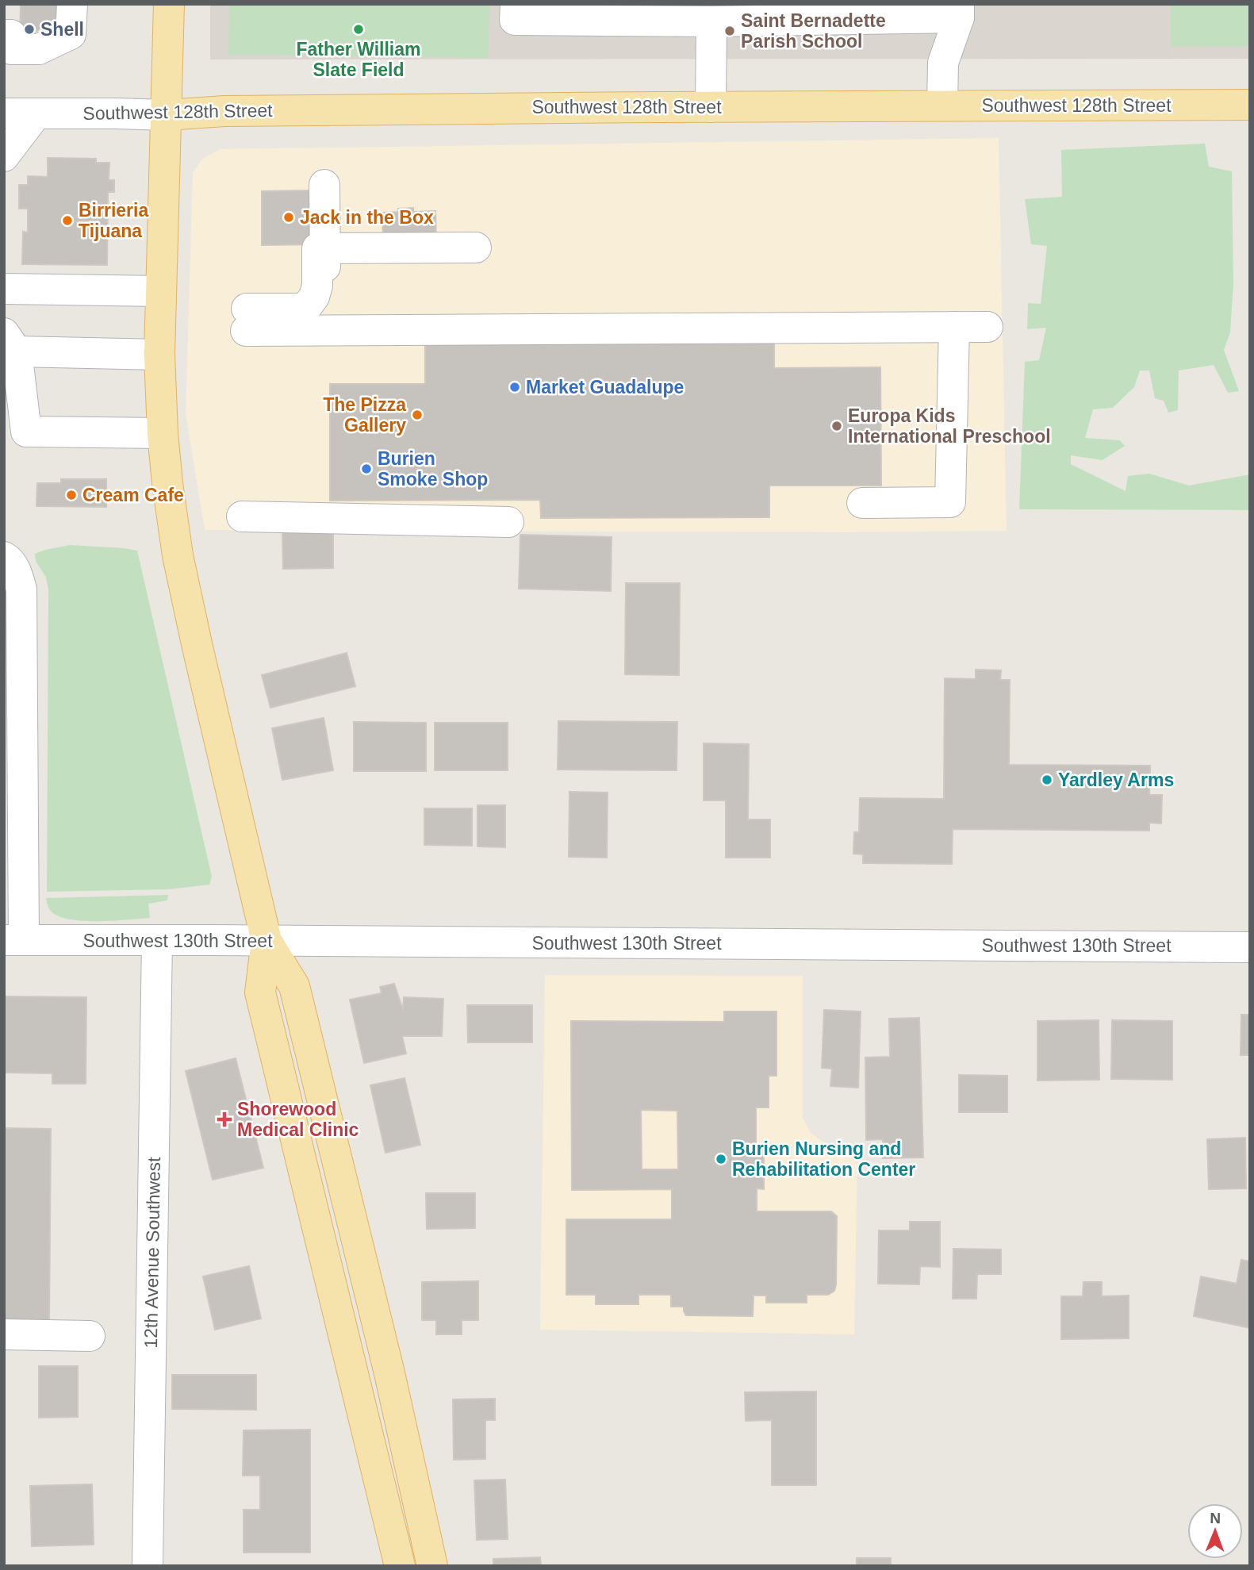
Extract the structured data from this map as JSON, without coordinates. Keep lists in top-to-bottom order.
{
  "streets": {
    "main road": ["Southwest 128th Street"],
    "street": ["Southwest 130th Street", "12th Avenue Southwest"]
  },
  "crossings": [
    ["Southwest 130th Street", "12th Avenue Southwest"]
  ],
  "places": {
    "other": [
      "Shell",
      "Father William Slate Field",
      "Saint Bernadette Parish School",
      "Jack in the Box",
      "Birrieria Tijuana",
      "Market Guadalupe",
      "The Pizza Gallery",
      "Europa Kids International Preschool",
      "Burien Smoke Shop",
      "Cream Cafe",
      "Yardley Arms",
      "Burien Nursing and Rehabilitation Center"
    ],
    "health": ["Shorewood Medical Clinic"]
  },
  "north": "top"
}
